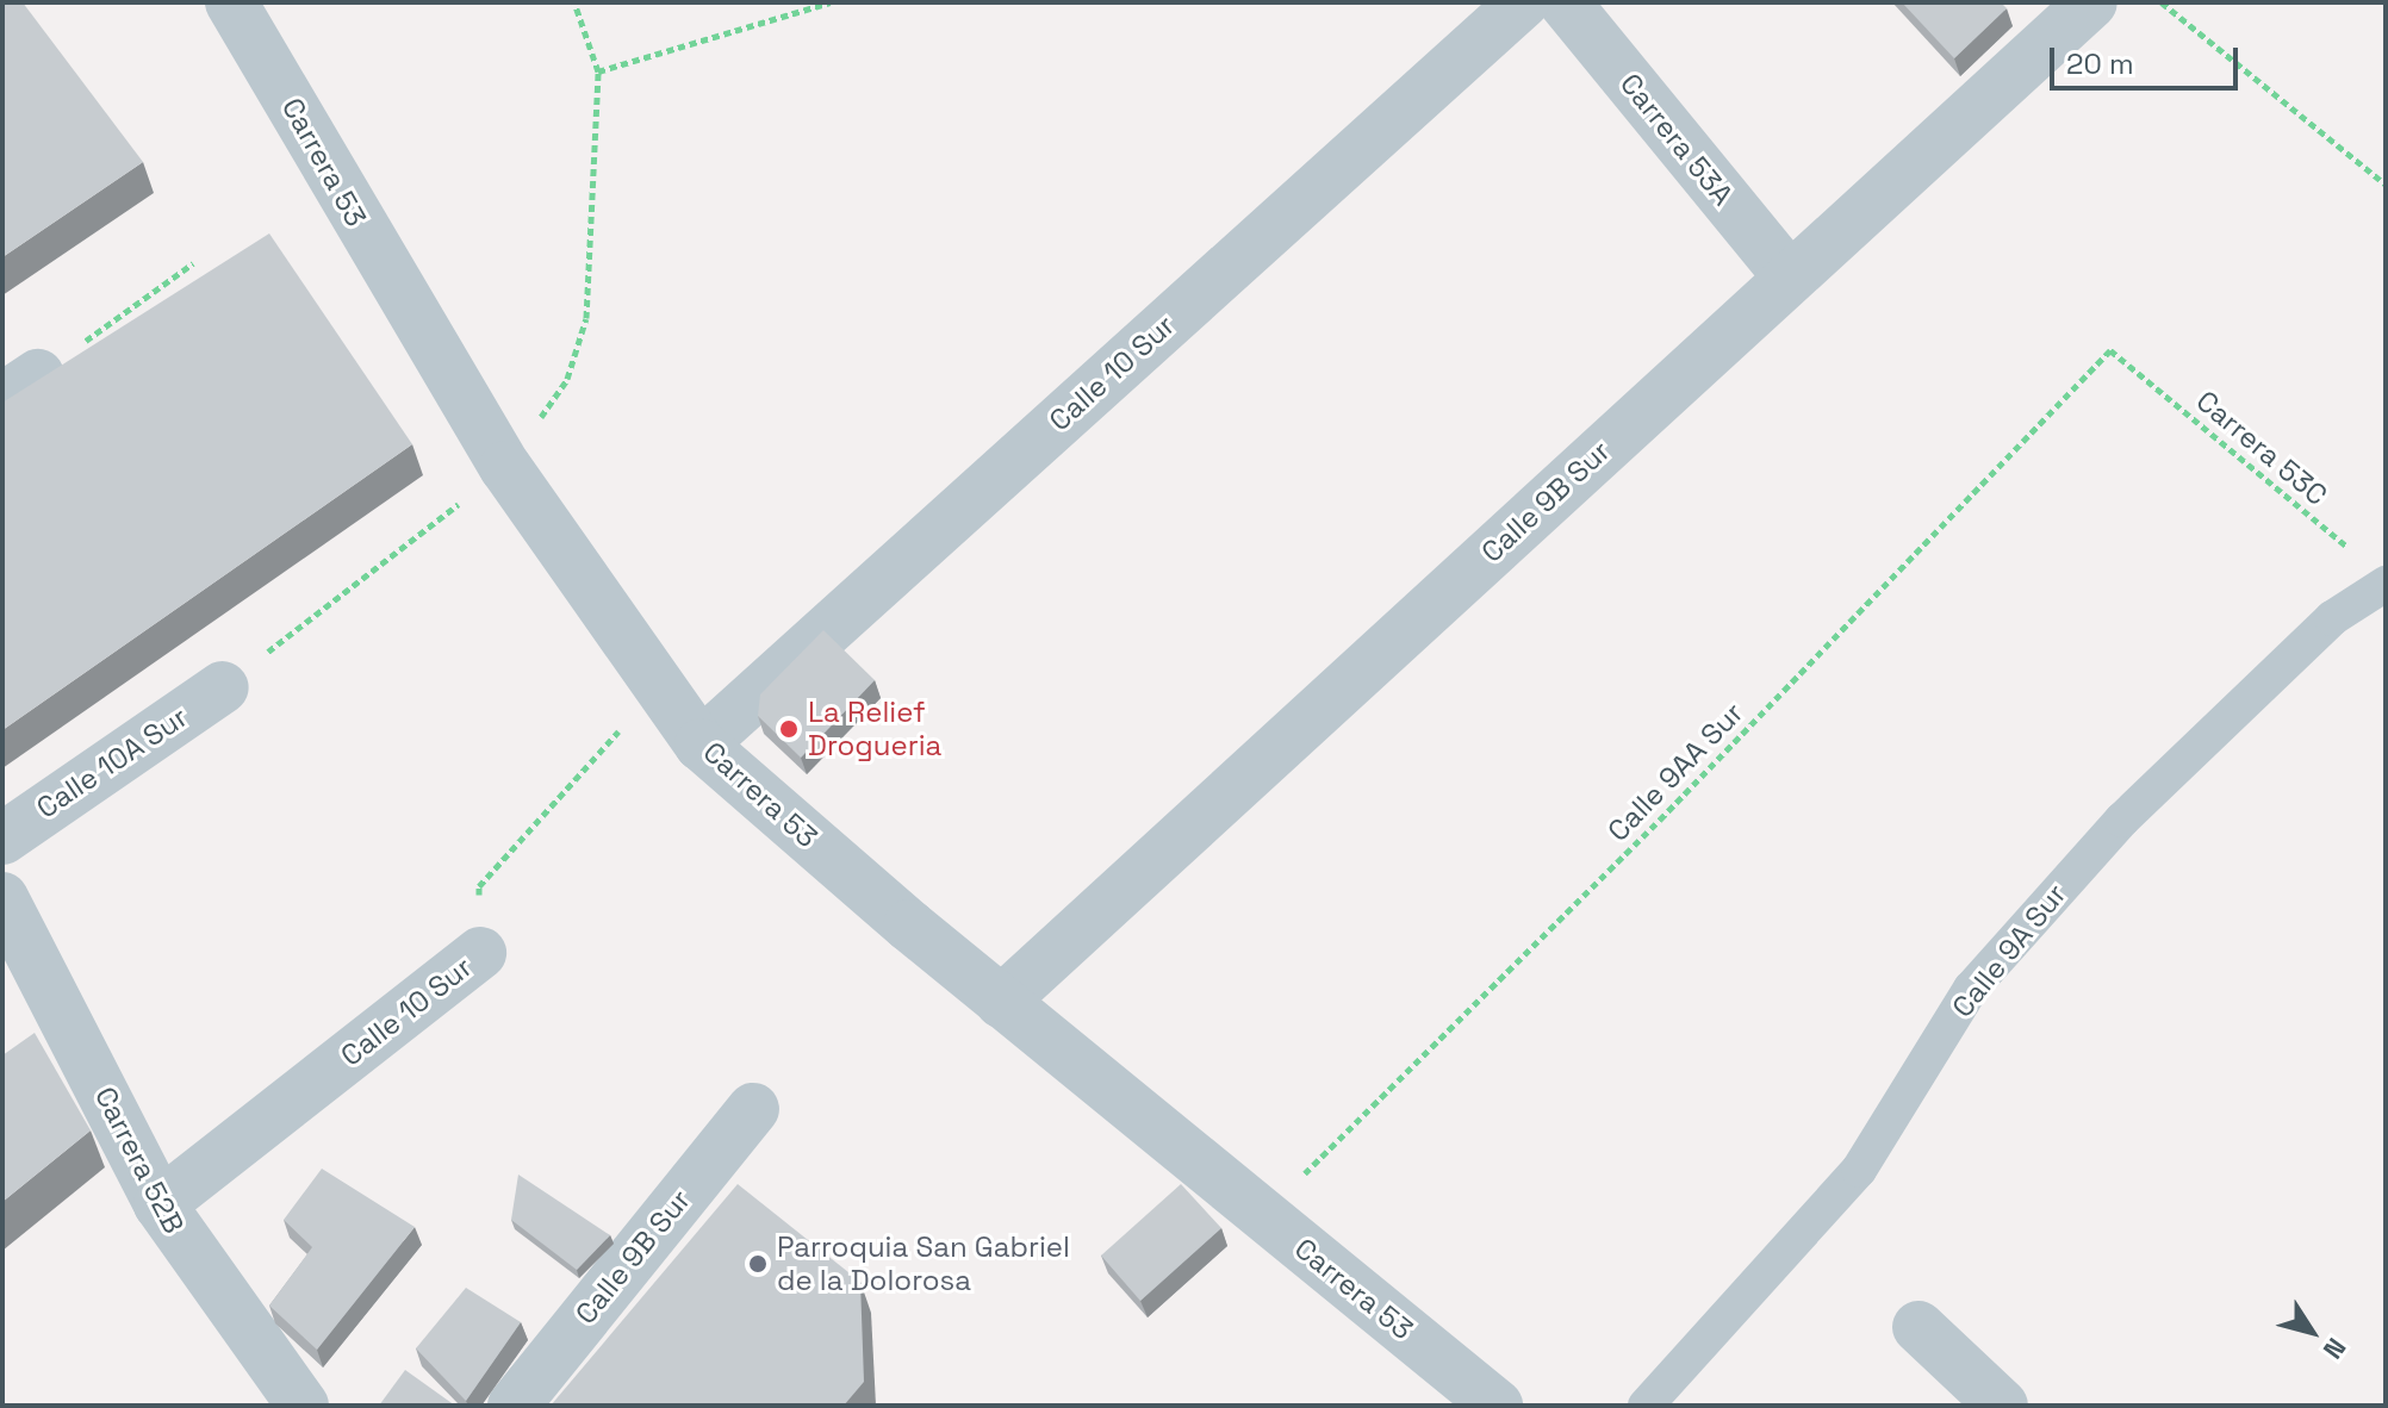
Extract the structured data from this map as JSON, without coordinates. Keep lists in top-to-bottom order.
{
  "streets": {
    "street": [
      "Carrera 53A",
      "Carrera 53",
      "Calle 10 Sur",
      "Calle 9B Sur",
      "Calle 10A Sur",
      "Carrera 52B"
    ],
    "lane": ["Calle 9A Sur"],
    "path": ["Carrera 53C", "Calle 9AA Sur"]
  },
  "crossings": [
    ["Carrera 53A", "Calle 9B Sur"],
    ["Carrera 53", "Calle 10 Sur"],
    ["Carrera 53", "Calle 9B Sur"],
    ["Carrera 53", "Calle 9AA Sur"],
    ["Calle 10 Sur", "Carrera 52B"],
    ["Carrera 53C", "Calle 9AA Sur"]
  ],
  "places": ["La Relief Drogueria", "Parroquia San Gabriel de la Dolorosa"],
  "scale_bar": "20 m",
  "north": "bottom right"
}
